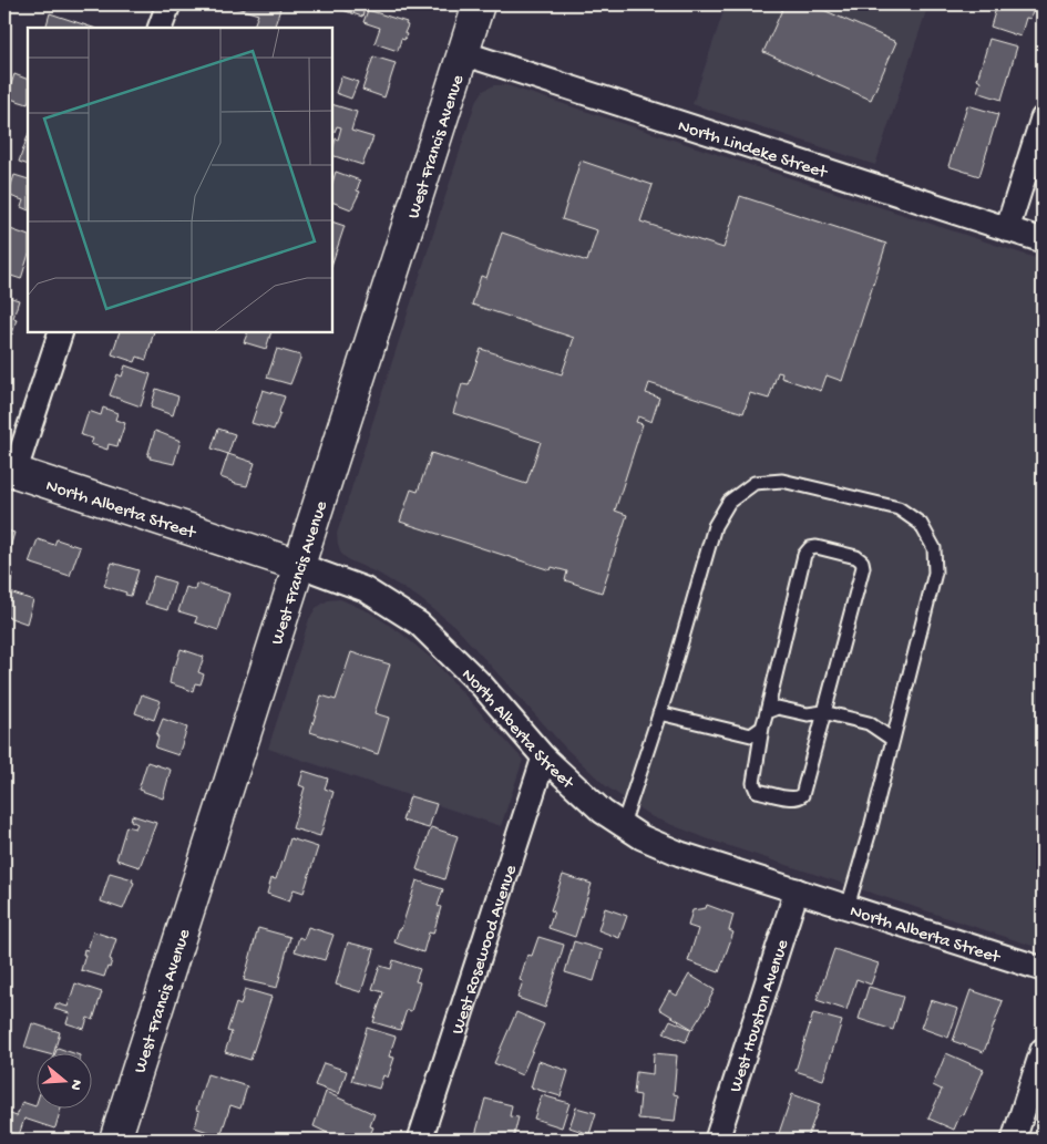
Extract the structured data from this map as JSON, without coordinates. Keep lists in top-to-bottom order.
{
  "streets": {
    "main road": ["West Francis Avenue", "North Alberta Street"],
    "street": ["North Lindeke Street", "West Rosewood Avenue", "West Houston Avenue"]
  },
  "crossings": [
    ["West Francis Avenue", "North Lindeke Street"],
    ["West Francis Avenue", "North Alberta Street"],
    ["North Alberta Street", "West Rosewood Avenue"],
    ["North Alberta Street", "West Houston Avenue"]
  ],
  "north": "right"
}
